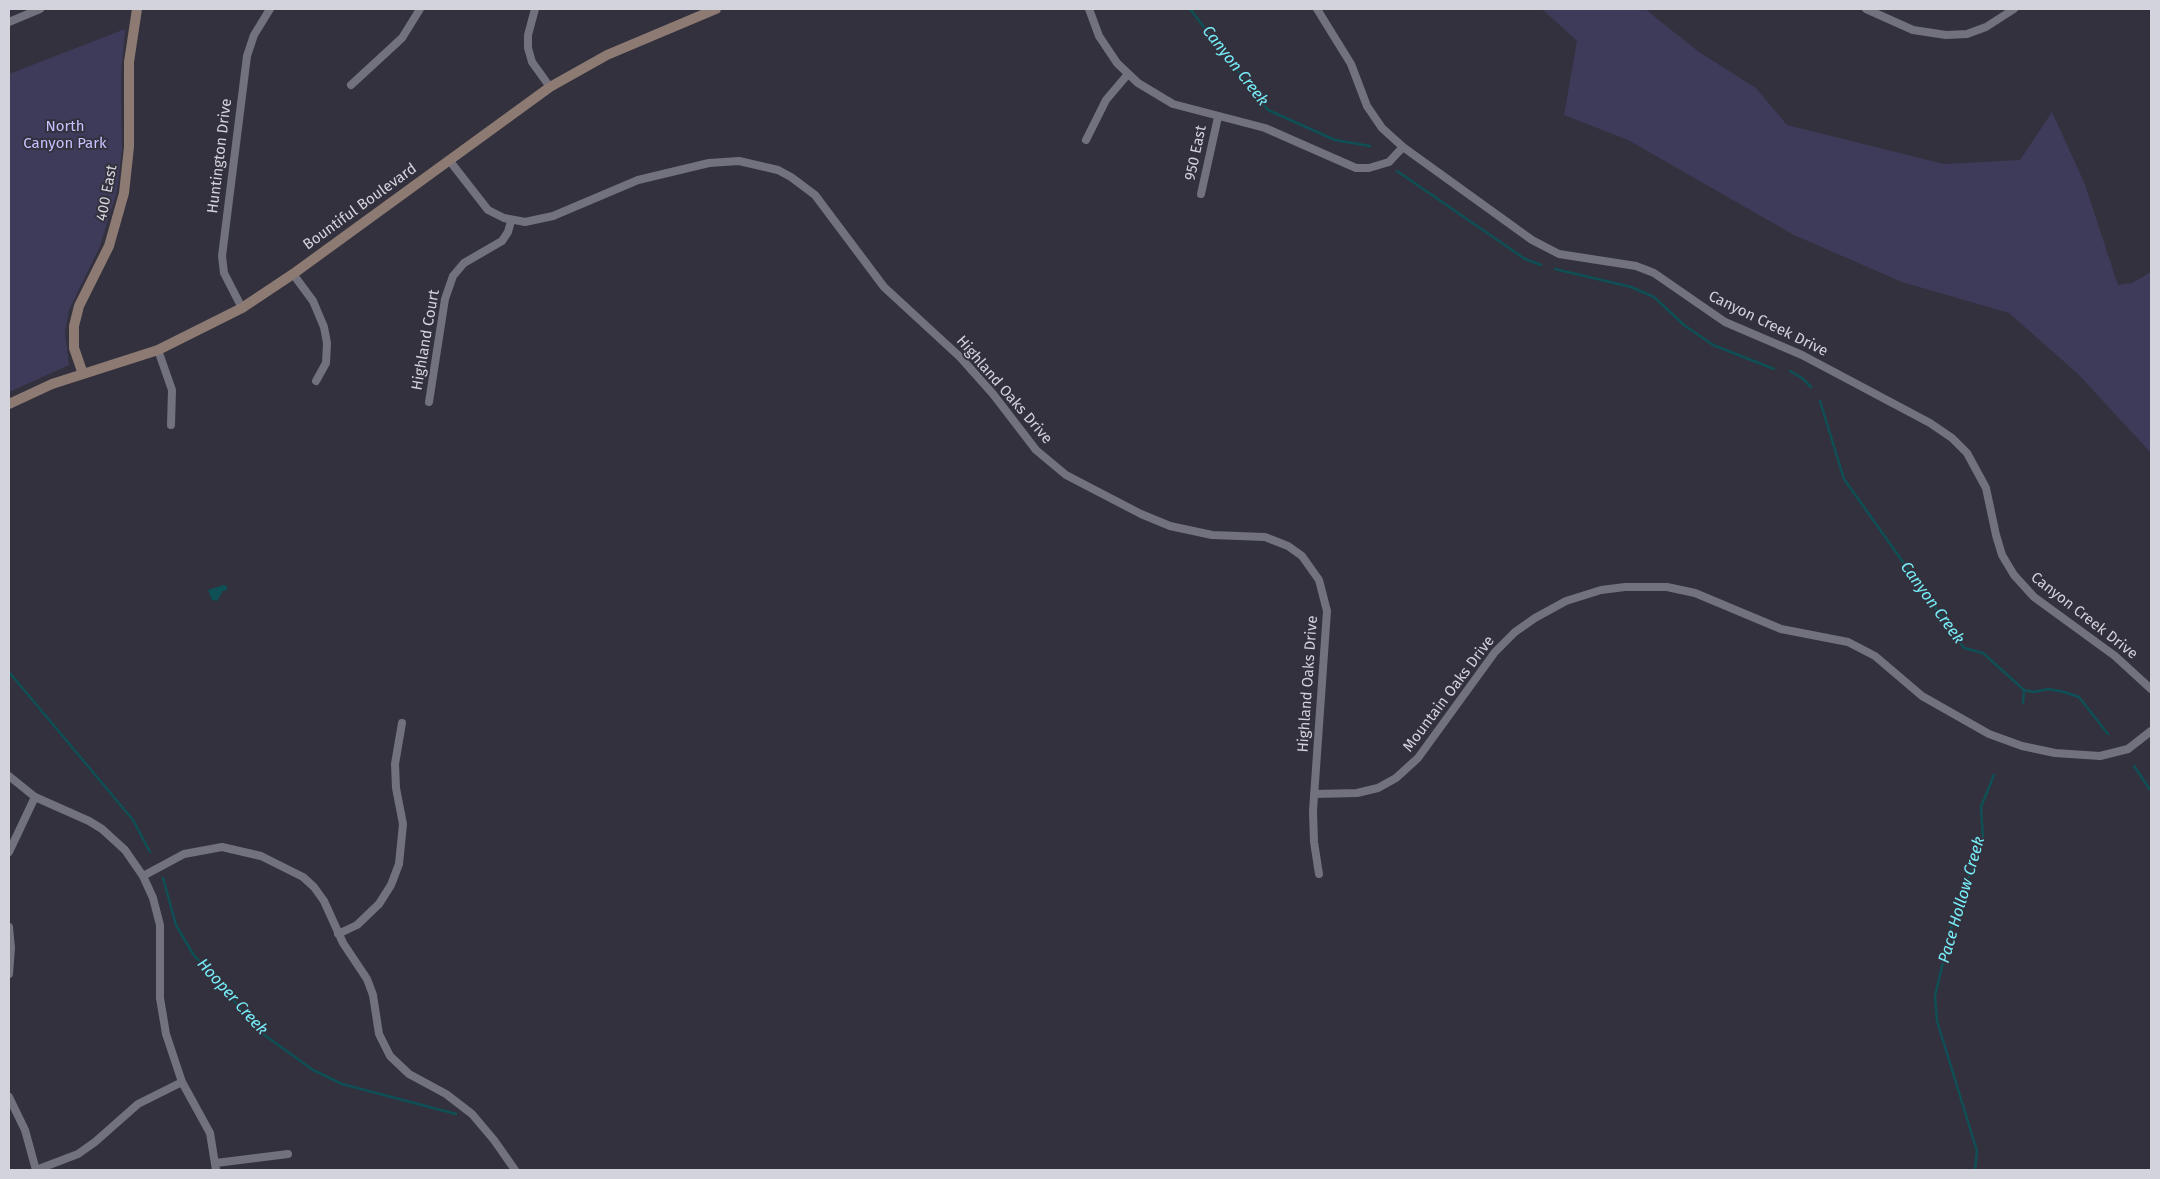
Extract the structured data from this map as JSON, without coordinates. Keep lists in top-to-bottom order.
{
  "streets": {
    "main road": ["400 East", "Bountiful Boulevard"],
    "street": [
      "950 East",
      "Huntington Drive",
      "Canyon Creek Drive",
      "Highland Court",
      "Highland Oaks Drive",
      "Mountain Oaks Drive"
    ]
  },
  "crossings": [
    ["Huntington Drive", "Bountiful Boulevard"],
    ["400 East", "Bountiful Boulevard"],
    ["Bountiful Boulevard", "Highland Oaks Drive"],
    ["Highland Court", "Highland Oaks Drive"],
    ["Highland Oaks Drive", "Mountain Oaks Drive"]
  ],
  "water": ["Canyon Creek", "Pace Hollow Creek", "Hooper Creek"],
  "parks": ["North Canyon Park"]
}
